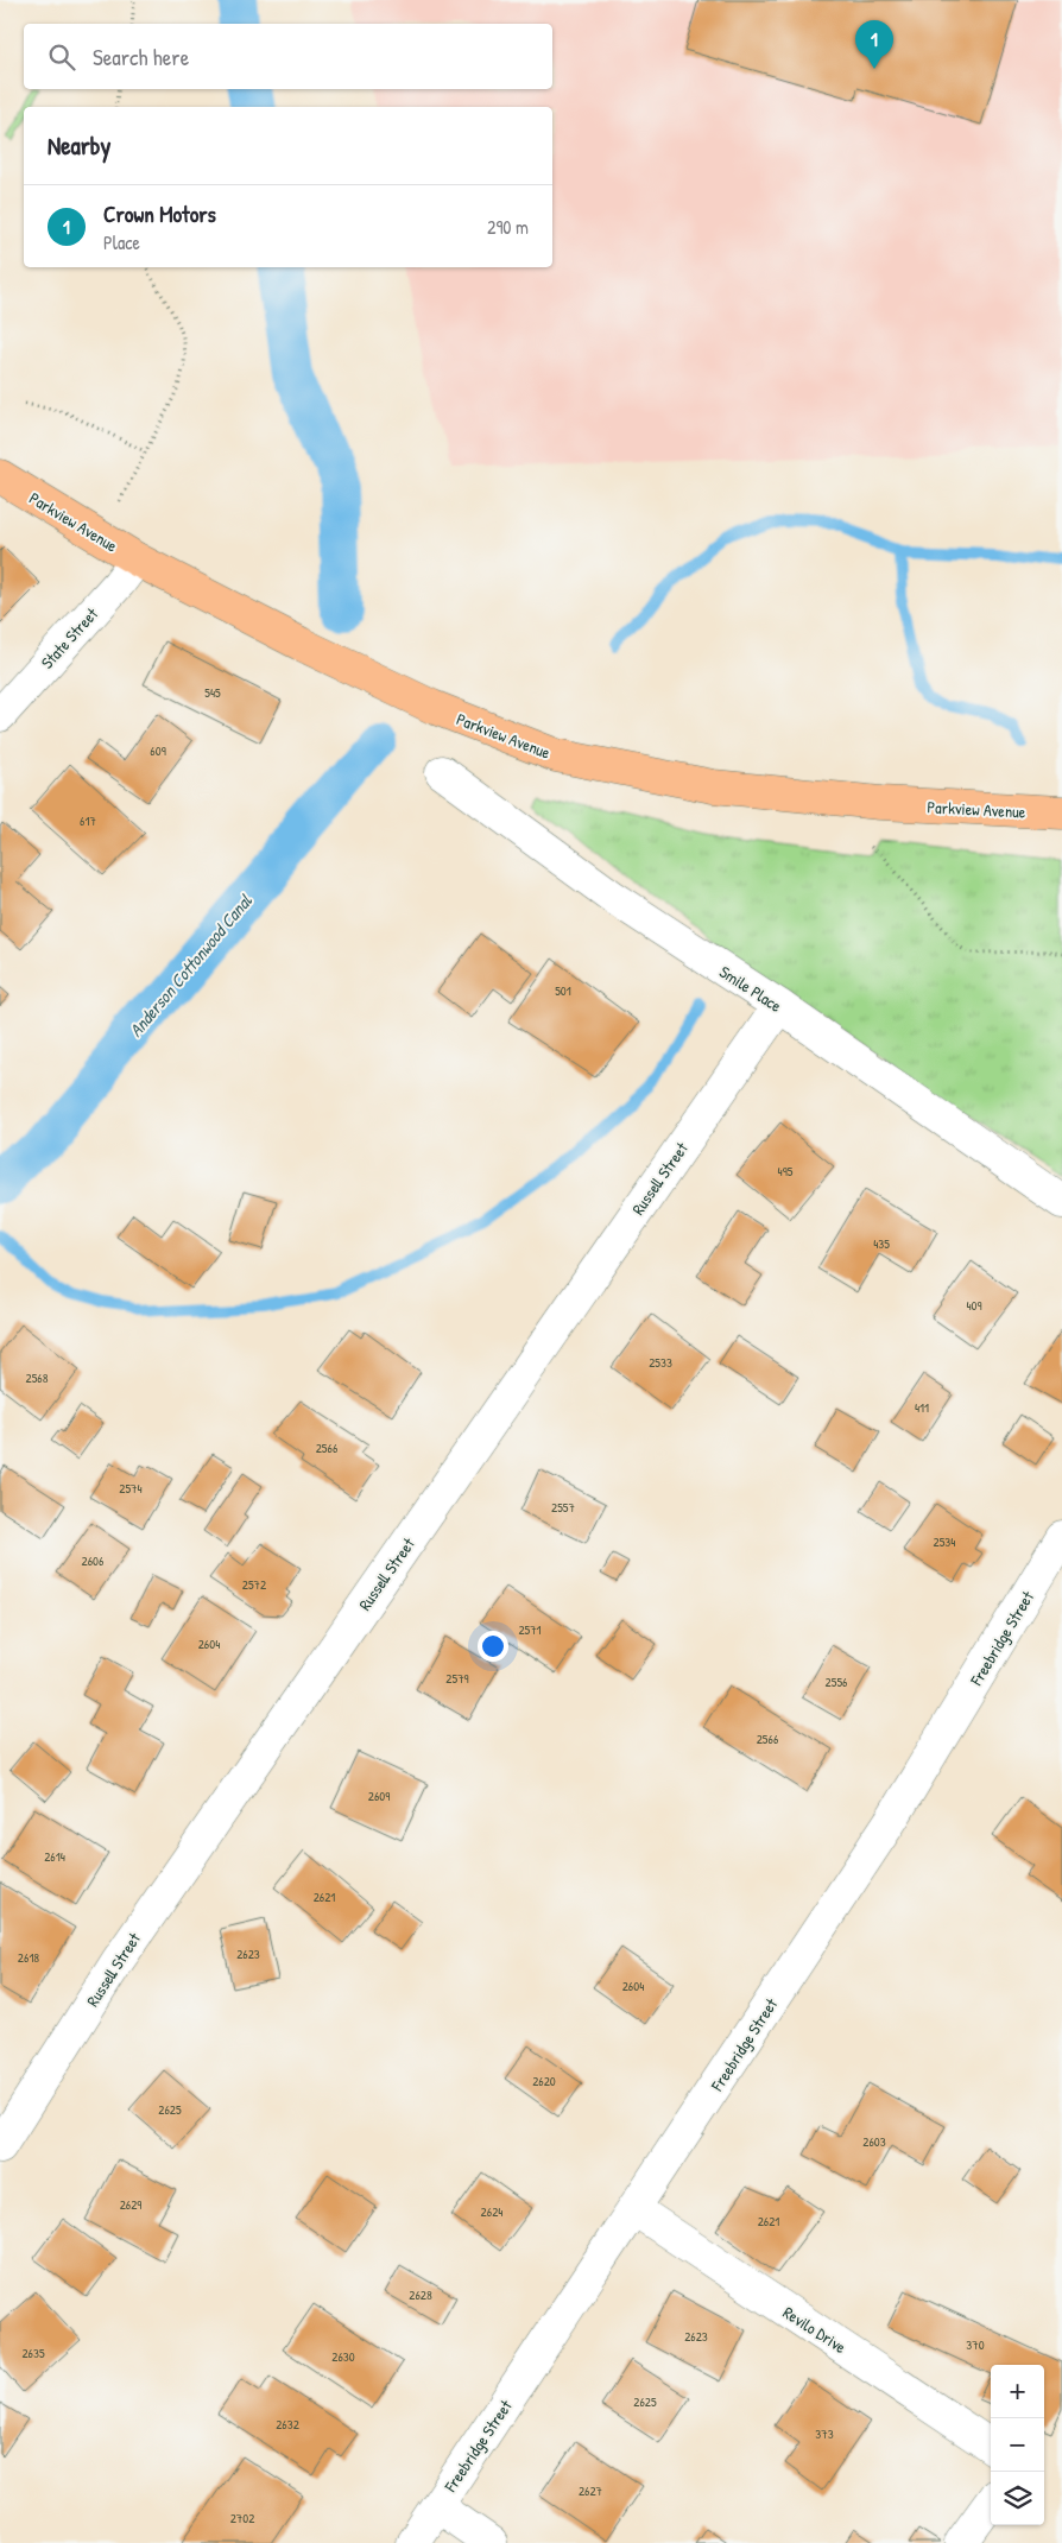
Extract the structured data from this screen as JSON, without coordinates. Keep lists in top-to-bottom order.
{
  "streets": {
    "main road": ["Parkview Avenue"],
    "street": [
      "State Street",
      "Smile Place",
      "Russell Street",
      "Freebridge Street",
      "Revilo Drive"
    ]
  },
  "crossings": [
    ["Parkview Avenue", "State Street"],
    ["Smile Place", "Russell Street"],
    ["Freebridge Street", "Revilo Drive"]
  ],
  "water": ["Anderson Cottonwood Canal"],
  "house_numbers": [
    "545",
    "609",
    "617",
    "501",
    "495",
    "435",
    "409",
    "2533",
    "2568",
    "411",
    "2566",
    "2574",
    "2557",
    "2534",
    "2606",
    "2572",
    "2571",
    "2604",
    "2579",
    "2556",
    "2566",
    "2609",
    "2614",
    "2621",
    "2623",
    "2618",
    "2604",
    "2620",
    "2625",
    "2603",
    "2629",
    "2624",
    "2621",
    "2628",
    "2623",
    "370",
    "2635",
    "2630",
    "2625",
    "2632",
    "373",
    "2627",
    "2702"
  ],
  "page": {
    "pins": "1",
    "search": "Search here",
    "heading": "Nearby",
    "list": [
      {
        "mark": "1",
        "name": "Crown Motors",
        "note": "Place",
        "value": "290 m"
      }
    ],
    "map_buttons": ["+", "−"]
  }
}
